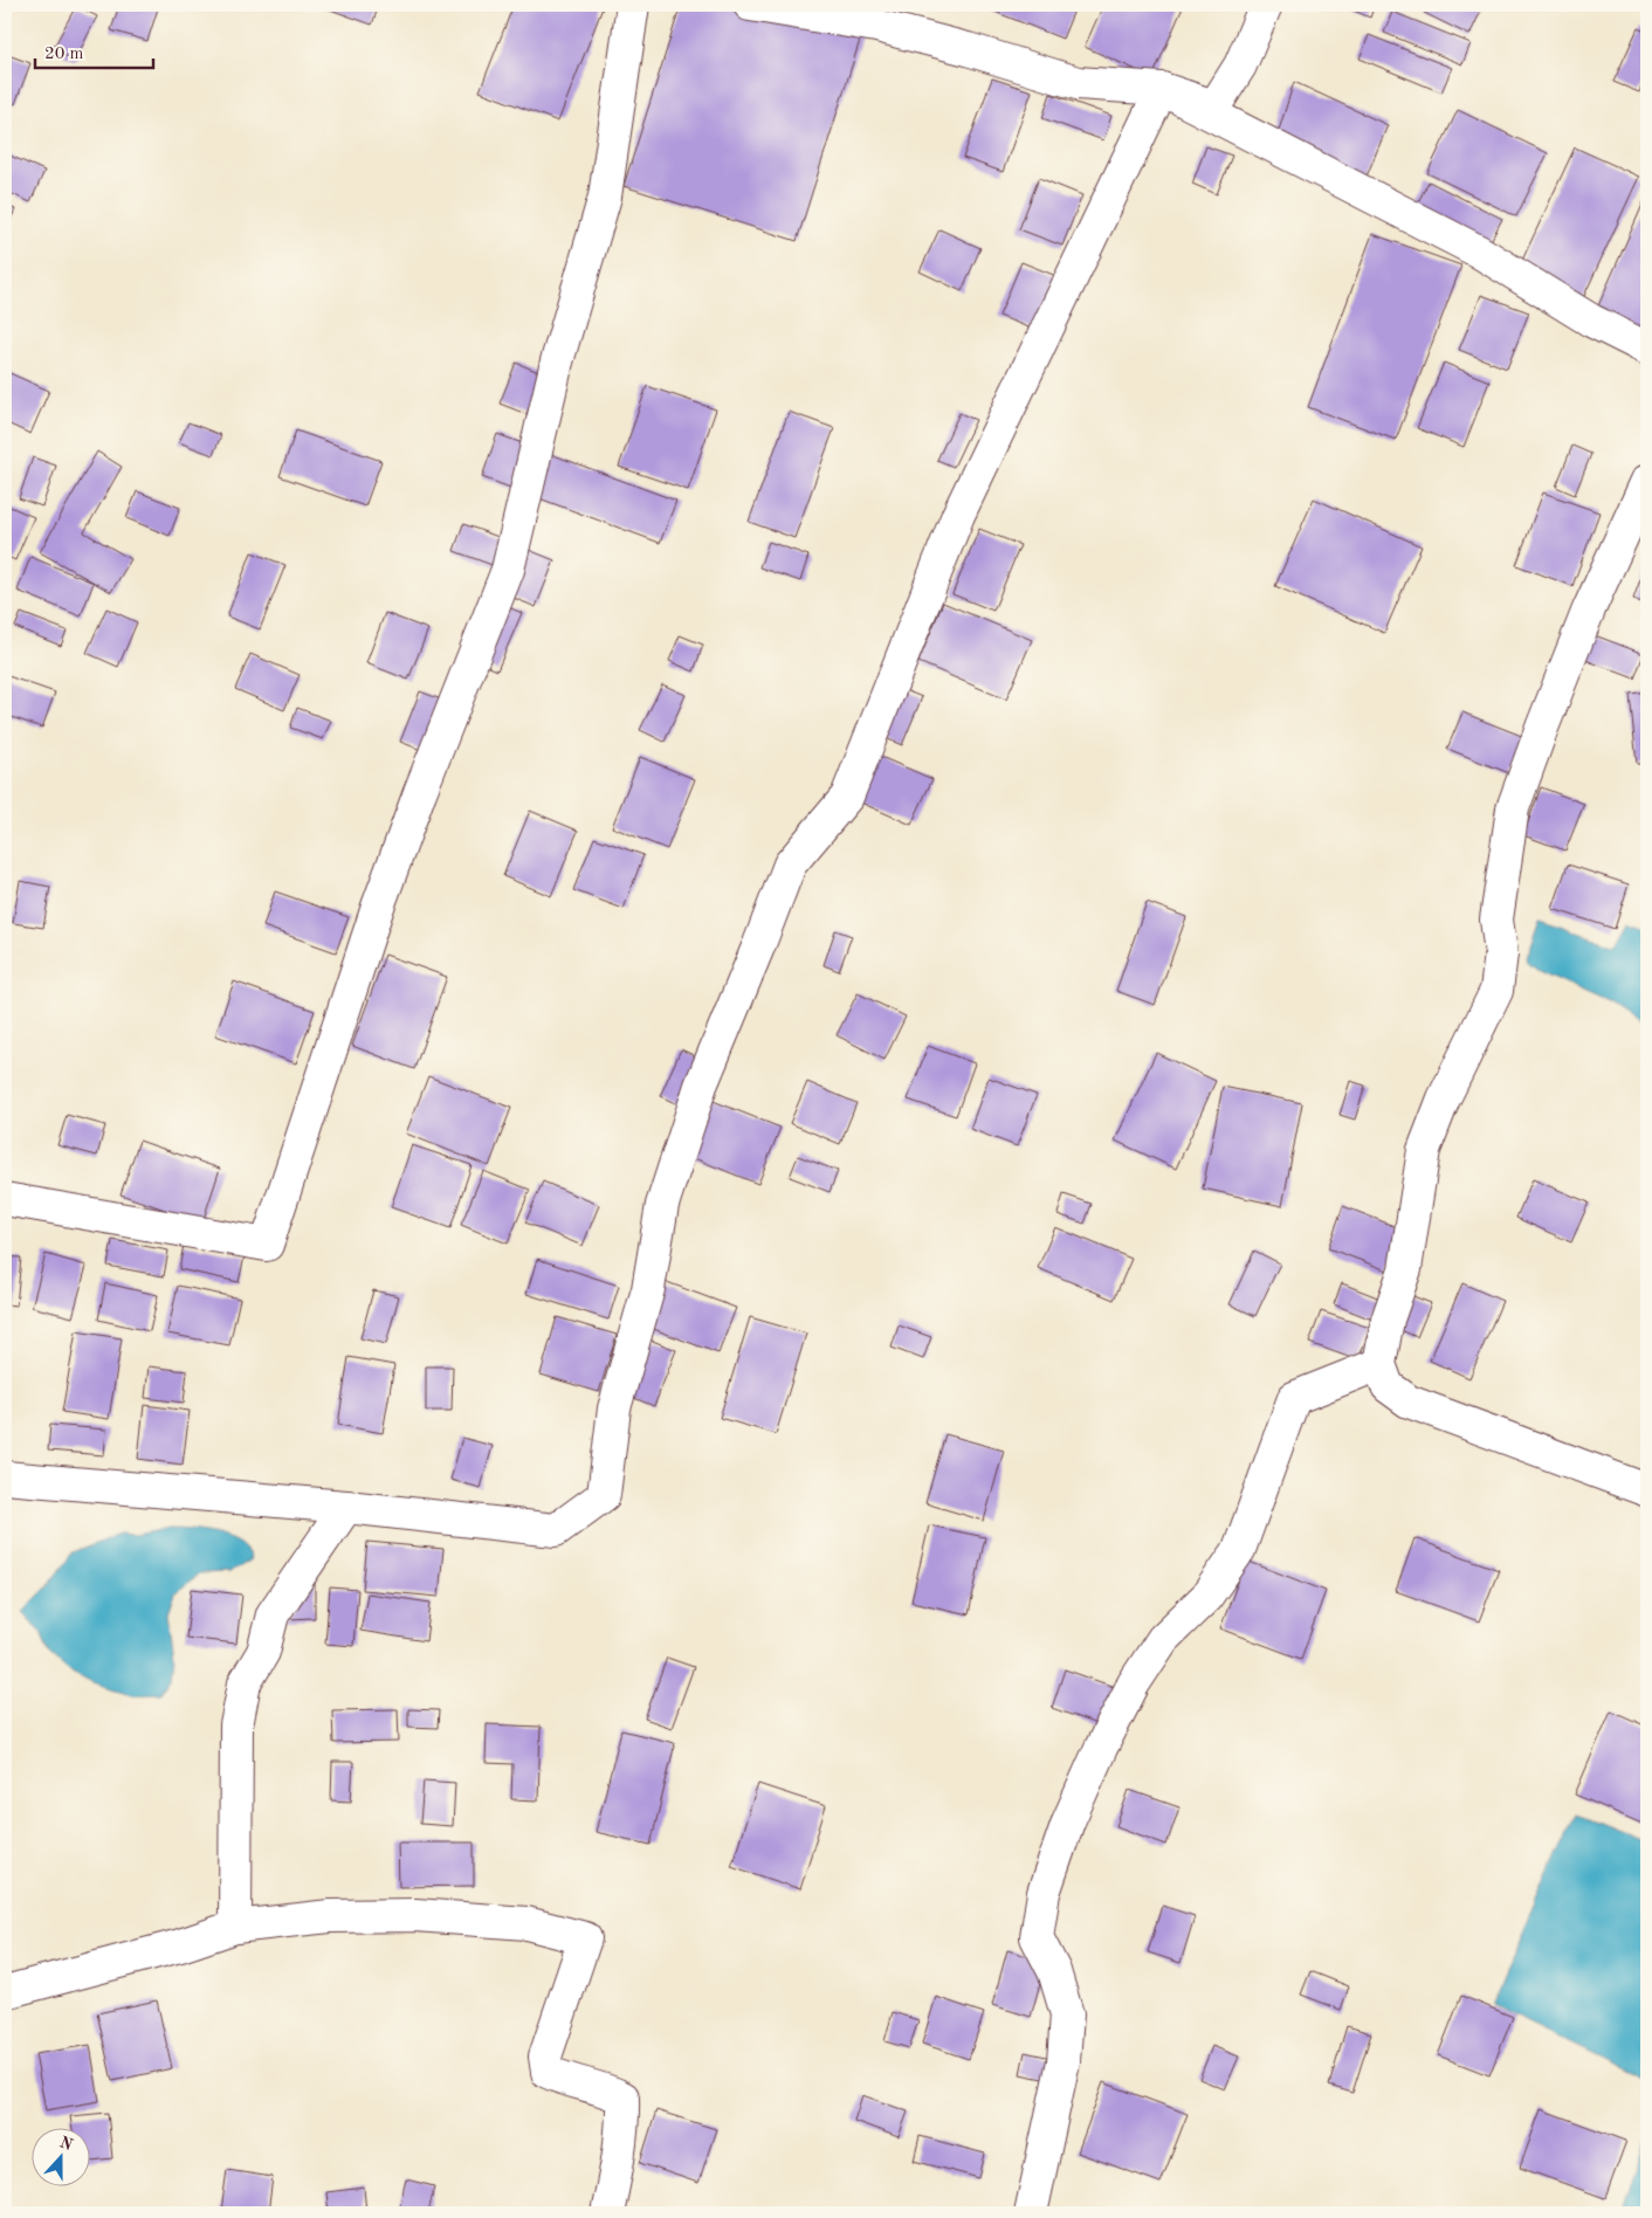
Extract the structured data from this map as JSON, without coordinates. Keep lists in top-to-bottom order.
{
  "scale_bar": "20 m",
  "north": "top"
}
